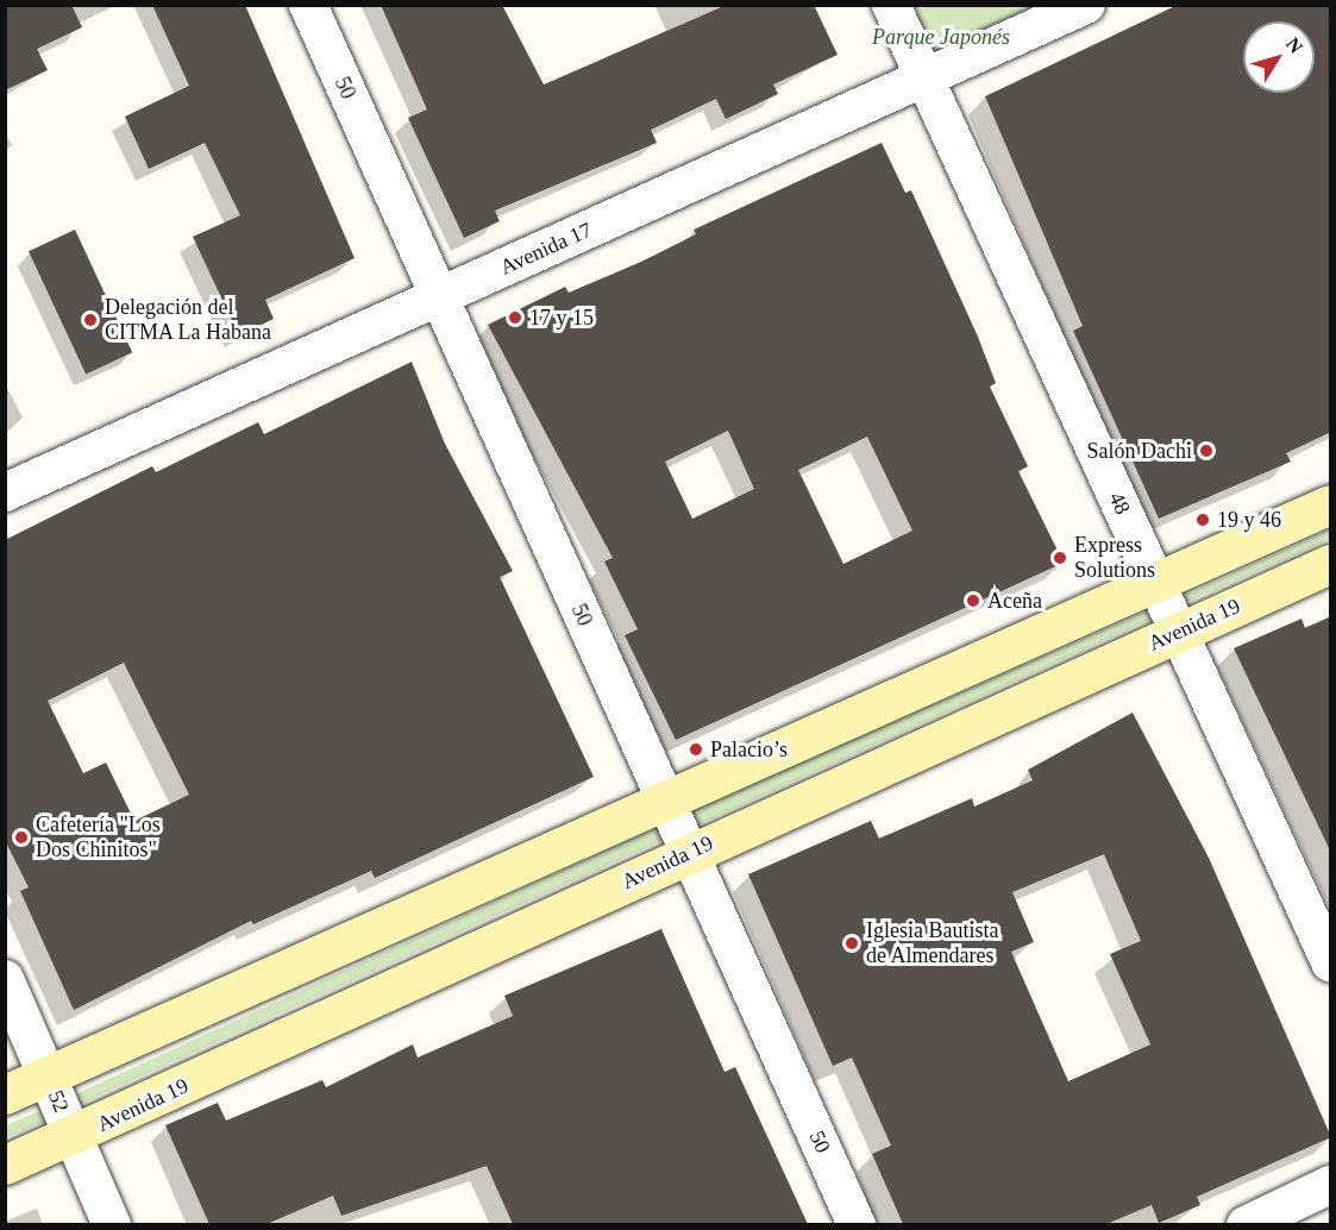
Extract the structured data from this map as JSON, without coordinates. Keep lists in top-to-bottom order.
{
  "streets": {
    "main road": ["Avenida 19"],
    "street": [
      "50",
      "Avenida 17",
      "48",
      "52"
    ]
  },
  "crossings": [
    ["50", "Avenida 17"],
    ["50", "Avenida 19"],
    ["Avenida 17", "48"],
    ["48", "Avenida 19"],
    ["Avenida 19", "52"]
  ],
  "parks": ["Parque Japonés"],
  "places": [
    "17 y 15",
    "Delegación del CITMA La Habana",
    "Salón Dachi",
    "19 y 46",
    "Express Solutions",
    "Aceña",
    "Palacio’s",
    "Cafetería \"Los Dos Chinitos\"",
    "Iglesia Bautista de Almendares"
  ],
  "north": "top right"
}
